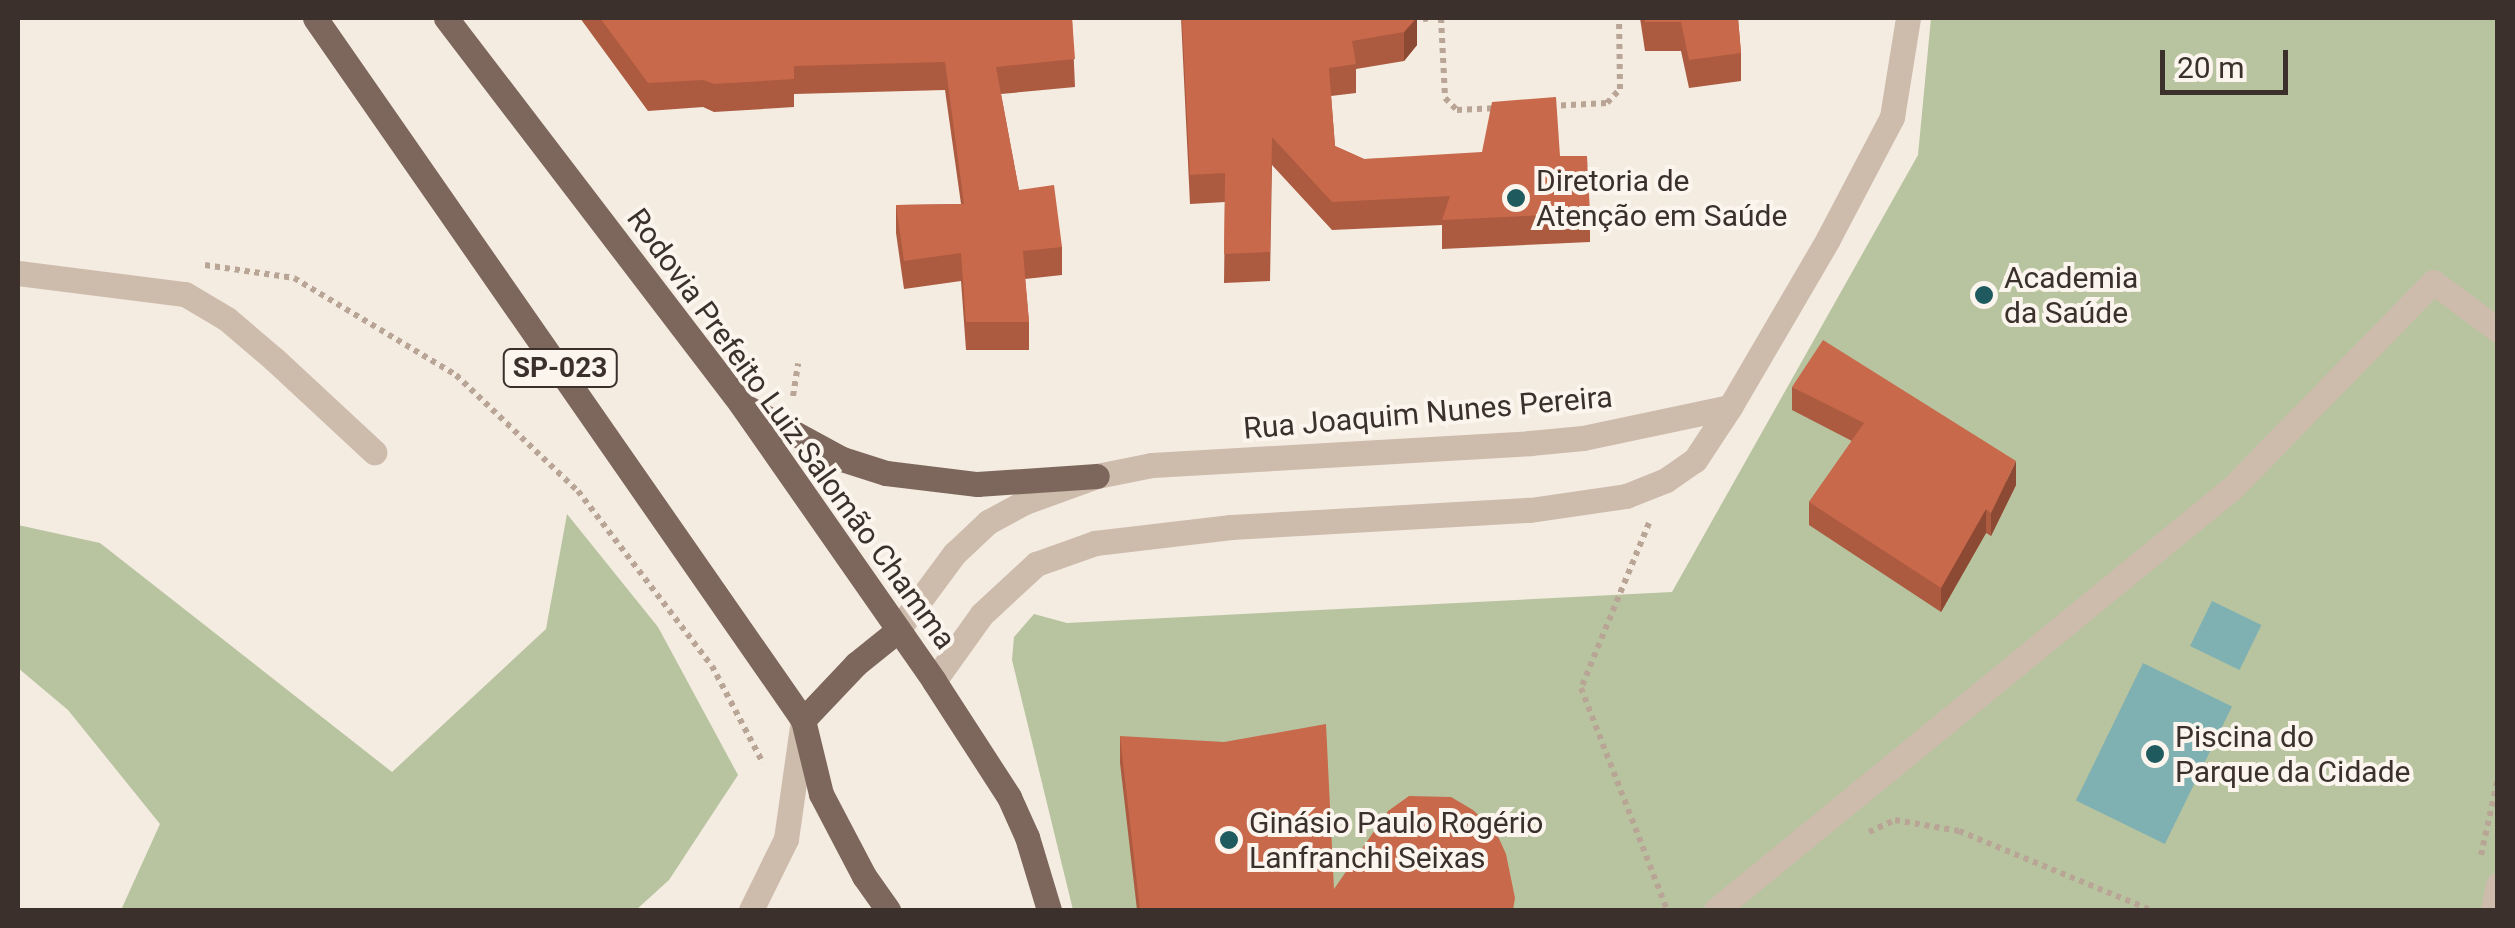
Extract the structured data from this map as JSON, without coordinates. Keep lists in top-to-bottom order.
{
  "streets": {
    "main road": ["SP-023", "Rodovia Prefeito Luiz Salomão Chamma"],
    "street": ["Rua Joaquim Nunes Pereira"]
  },
  "crossings": [
    ["Rua Joaquim Nunes Pereira", "Rodovia Prefeito Luiz Salomão Chamma"]
  ],
  "places": [
    "Diretoria de Atenção em Saúde",
    "Academia da Saúde",
    "Piscina do Parque da Cidade",
    "Ginásio Paulo Rogério Lanfranchi Seixas"
  ],
  "scale_bar": "20 m"
}
